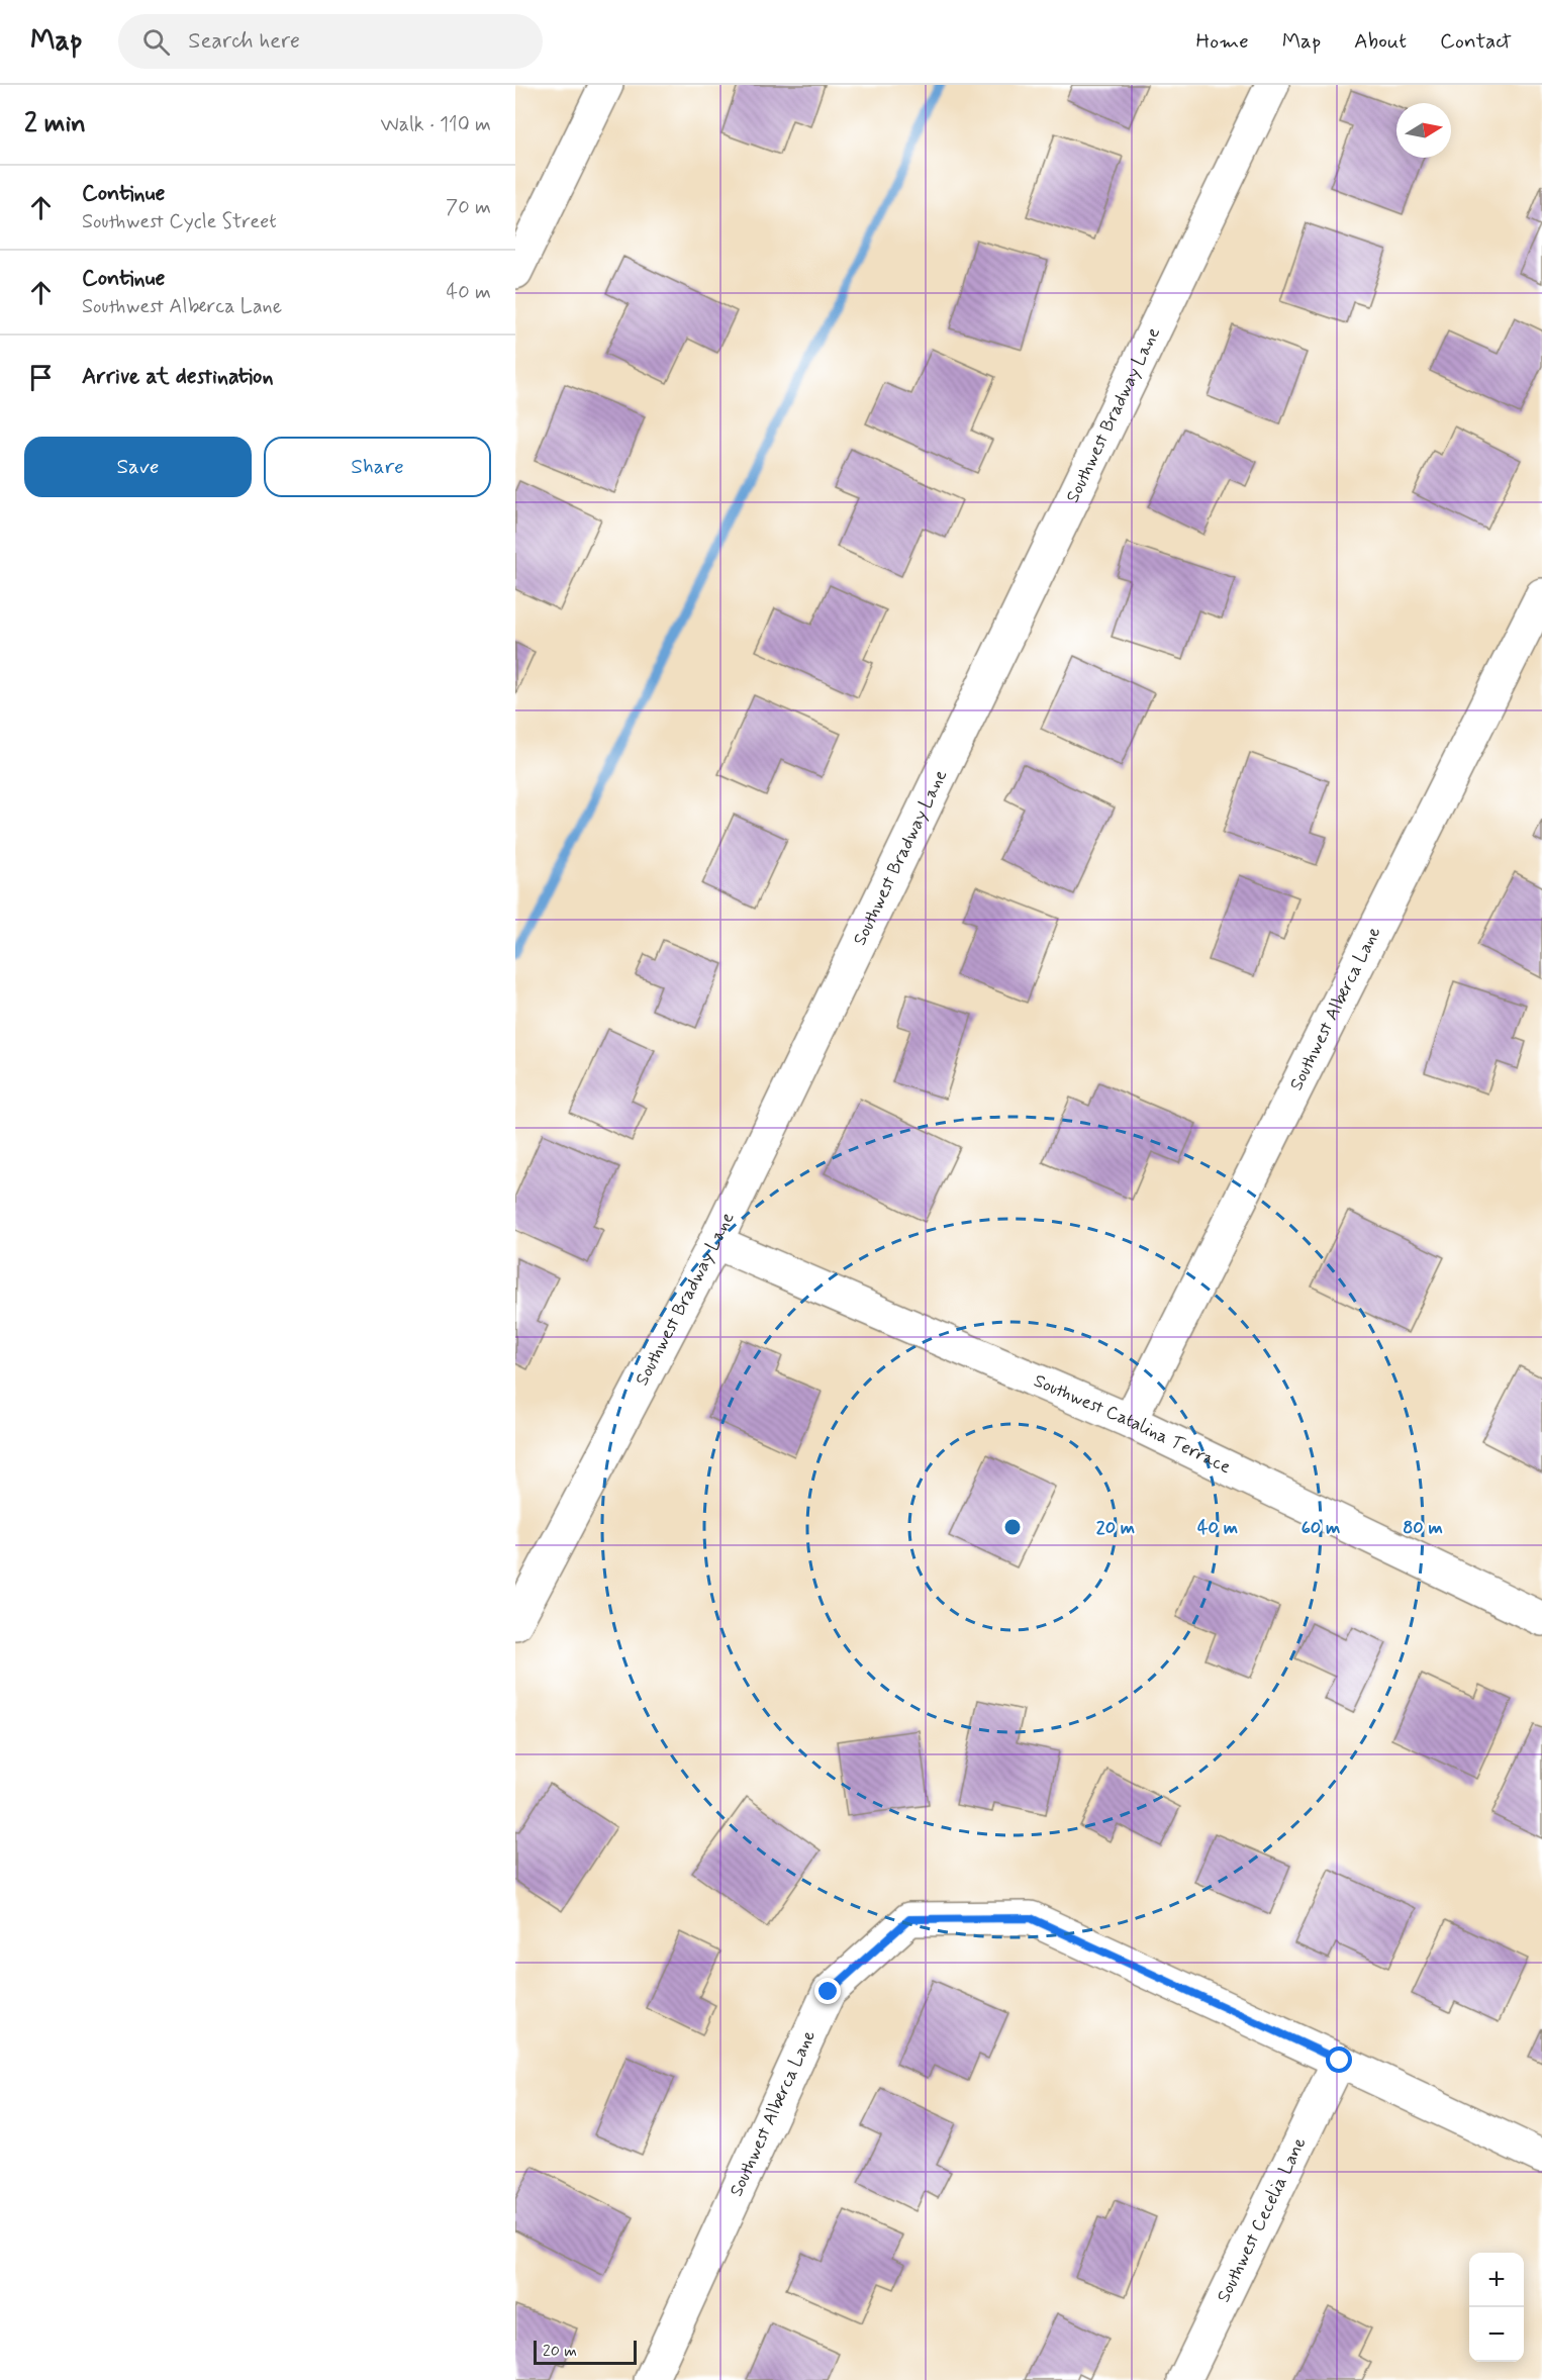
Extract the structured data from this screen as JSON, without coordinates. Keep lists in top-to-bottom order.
{
  "streets": {
    "street": [
      "Southwest Bradway Lane",
      "Southwest Alberca Lane",
      "Southwest Catalina Terrace",
      "Southwest Cecelia Lane"
    ]
  },
  "crossings": [
    ["Southwest Bradway Lane", "Southwest Catalina Terrace"],
    ["Southwest Alberca Lane", "Southwest Catalina Terrace"],
    ["Southwest Alberca Lane", "Southwest Cecelia Lane"]
  ],
  "scale_bar": "20 m",
  "north": "right",
  "page": {
    "header": "Map",
    "search": "Search here",
    "nav": [
      "Home",
      "Map",
      "About",
      "Contact"
    ],
    "heading": ["2 min", "Walk · 110 m"],
    "list": [
      ["Continue", "Southwest Cycle Street", "70 m"],
      ["Continue", "Southwest Alberca Lane", "40 m"],
      "Arrive at destination"
    ],
    "buttons": ["Save", "Share"],
    "map_buttons": ["+", "−"],
    "scale": "20 m"
  },
  "rings": [
    "20 m",
    "40 m",
    "60 m",
    "80 m"
  ]
}
